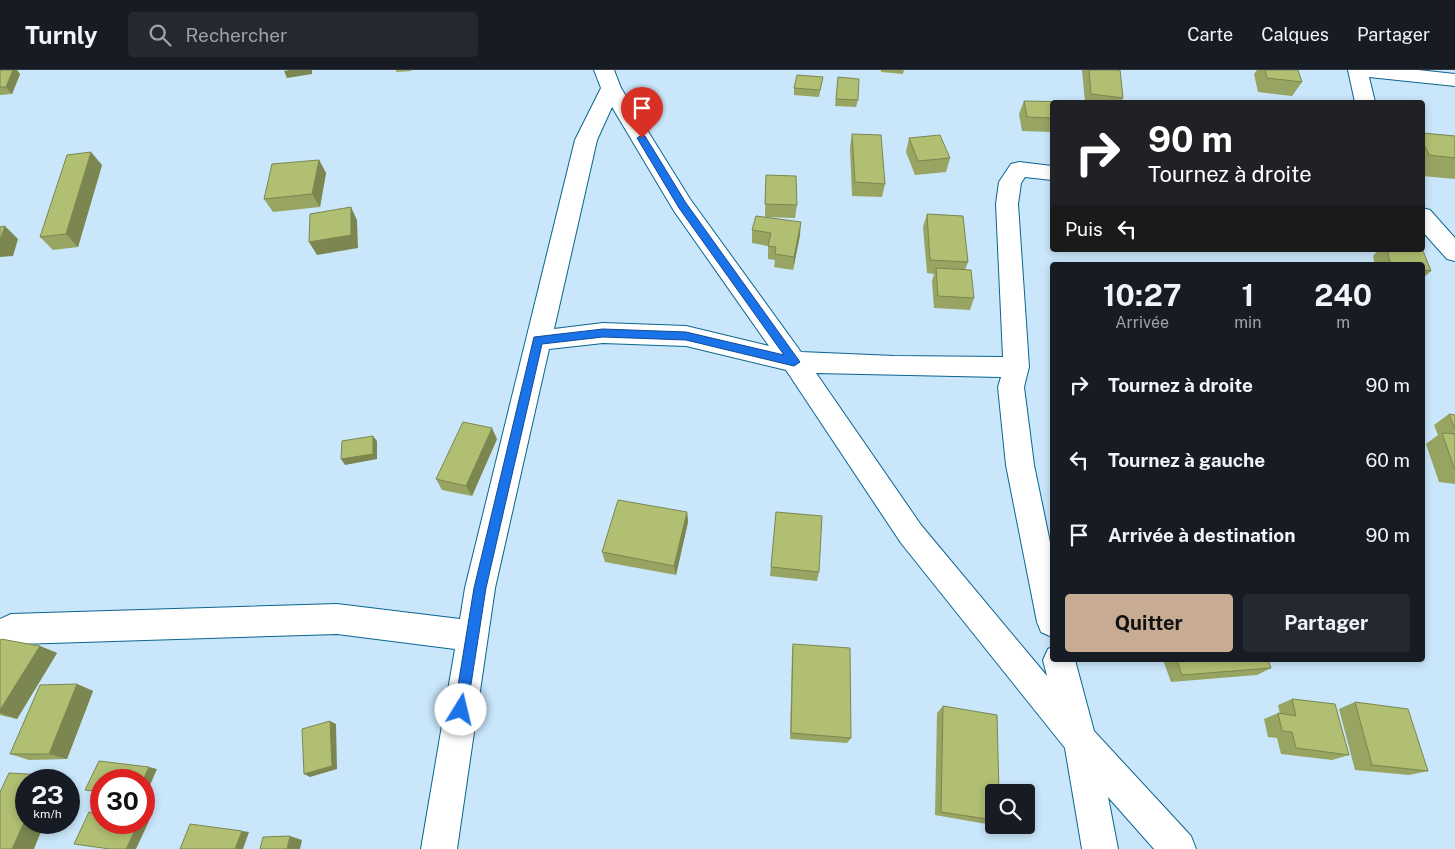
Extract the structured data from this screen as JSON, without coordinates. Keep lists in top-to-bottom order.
{
  "page": {
    "header": "Turnly",
    "search": "Rechercher",
    "nav": ["Carte", "Calques", "Partager"],
    "turn": ["90 m", "Tournez à droite"],
    "then": "Puis",
    "eta": [
      "10:27",
      "Arrivée",
      "1",
      "min",
      "240",
      "m"
    ],
    "list": [
      {
        "name": "Tournez à droite",
        "value": "90 m"
      },
      {
        "name": "Tournez à gauche",
        "value": "60 m"
      },
      {
        "name": "Arrivée à destination",
        "value": "90 m"
      }
    ],
    "buttons": ["Quitter", "Partager"],
    "speed": "23 km/h",
    "limit": "30"
  }
}
